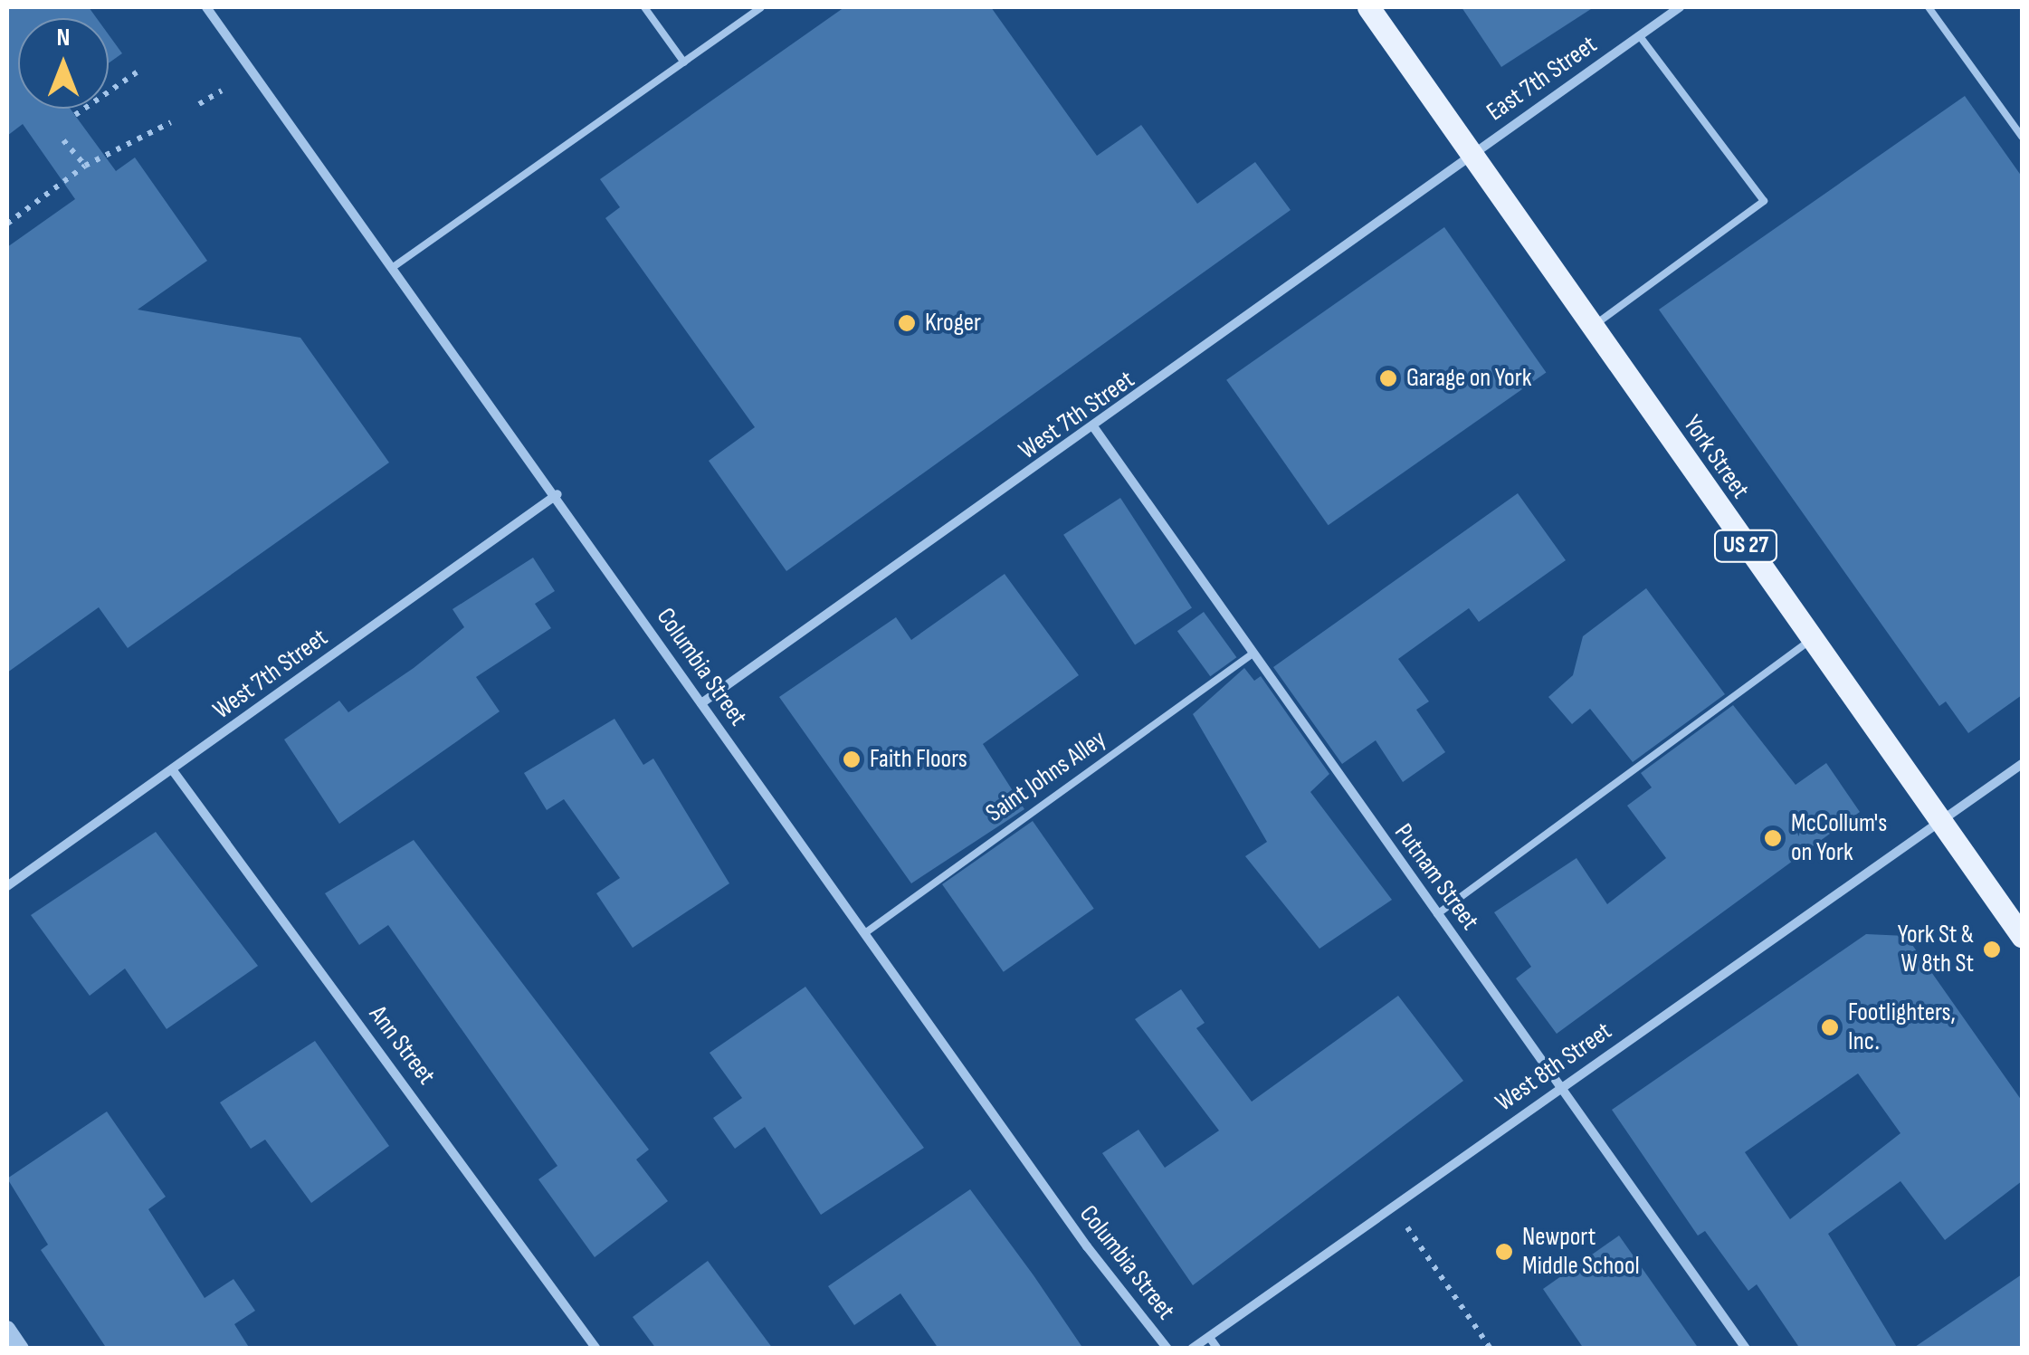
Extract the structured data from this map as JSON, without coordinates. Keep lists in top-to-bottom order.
{
  "streets": {
    "main road": ["York Street", "US 27"],
    "street": [
      "East 7th Street",
      "West 7th Street",
      "Columbia Street",
      "Putnam Street",
      "Ann Street",
      "West 8th Street"
    ],
    "lane": ["Saint Johns Alley"]
  },
  "crossings": [
    ["East 7th Street", "West 7th Street"],
    ["East 7th Street", "York Street"],
    ["West 7th Street", "York Street"],
    ["West 7th Street", "Columbia Street"],
    ["West 7th Street", "Putnam Street"],
    ["West 7th Street", "Ann Street"],
    ["York Street", "West 8th Street"],
    ["Columbia Street", "Saint Johns Alley"],
    ["Saint Johns Alley", "Putnam Street"],
    ["Putnam Street", "West 8th Street"]
  ],
  "places": [
    "Kroger",
    "Garage on York",
    "Faith Floors",
    "McCollum's on York",
    "York St & W 8th St",
    "Footlighters, Inc.",
    "Newport Middle School"
  ],
  "north": "top"
}
